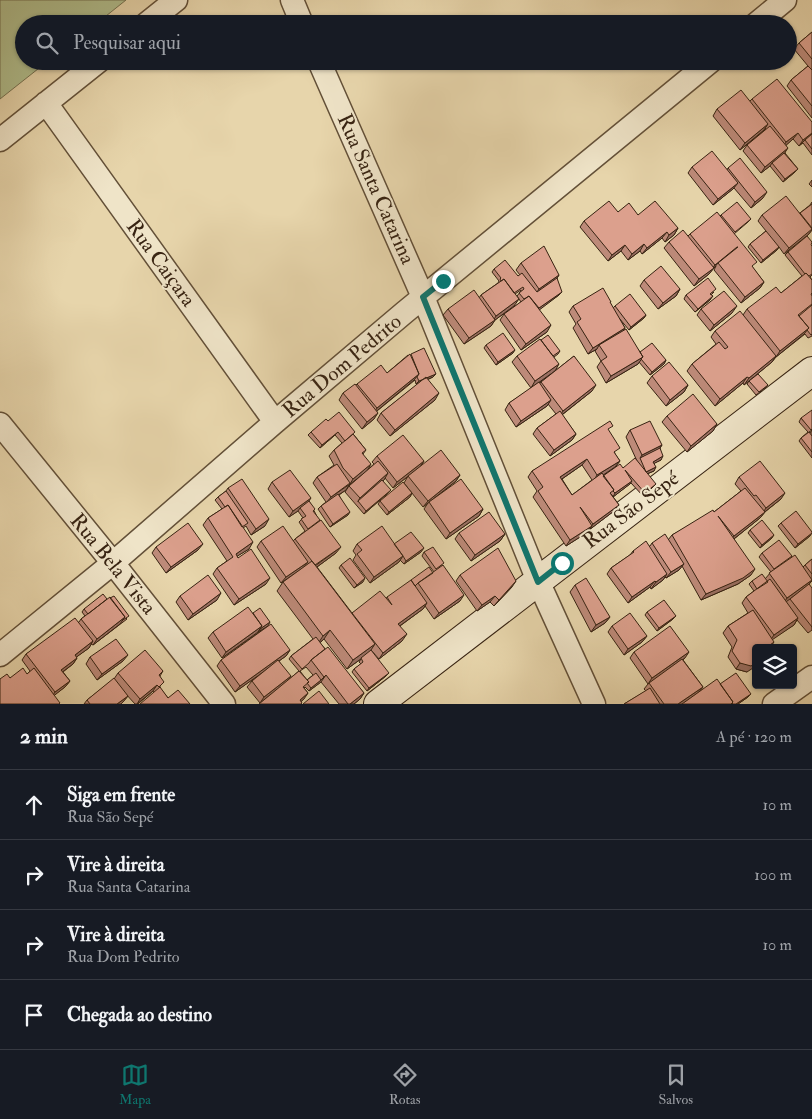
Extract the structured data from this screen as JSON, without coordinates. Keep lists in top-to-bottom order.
{
  "streets": {
    "street": [
      "Rua Santa Catarina",
      "Rua Caiçara",
      "Rua Dom Pedrito",
      "Rua São Sepé",
      "Rua Bela Vista"
    ]
  },
  "crossings": [
    ["Rua Santa Catarina", "Rua Dom Pedrito"],
    ["Rua Santa Catarina", "Rua São Sepé"],
    ["Rua Caiçara", "Rua Dom Pedrito"],
    ["Rua Dom Pedrito", "Rua Bela Vista"]
  ],
  "page": {
    "search": "Pesquisar aqui",
    "heading": ["2 min", "A pé · 120 m"],
    "list": [
      ["Siga em frente", "Rua São Sepé", "10 m"],
      ["Vire à direita", "Rua Santa Catarina", "100 m"],
      ["Vire à direita", "Rua Dom Pedrito", "10 m"],
      "Chegada ao destino"
    ],
    "nav": ["Mapa", "Rotas", "Salvos"]
  }
}
